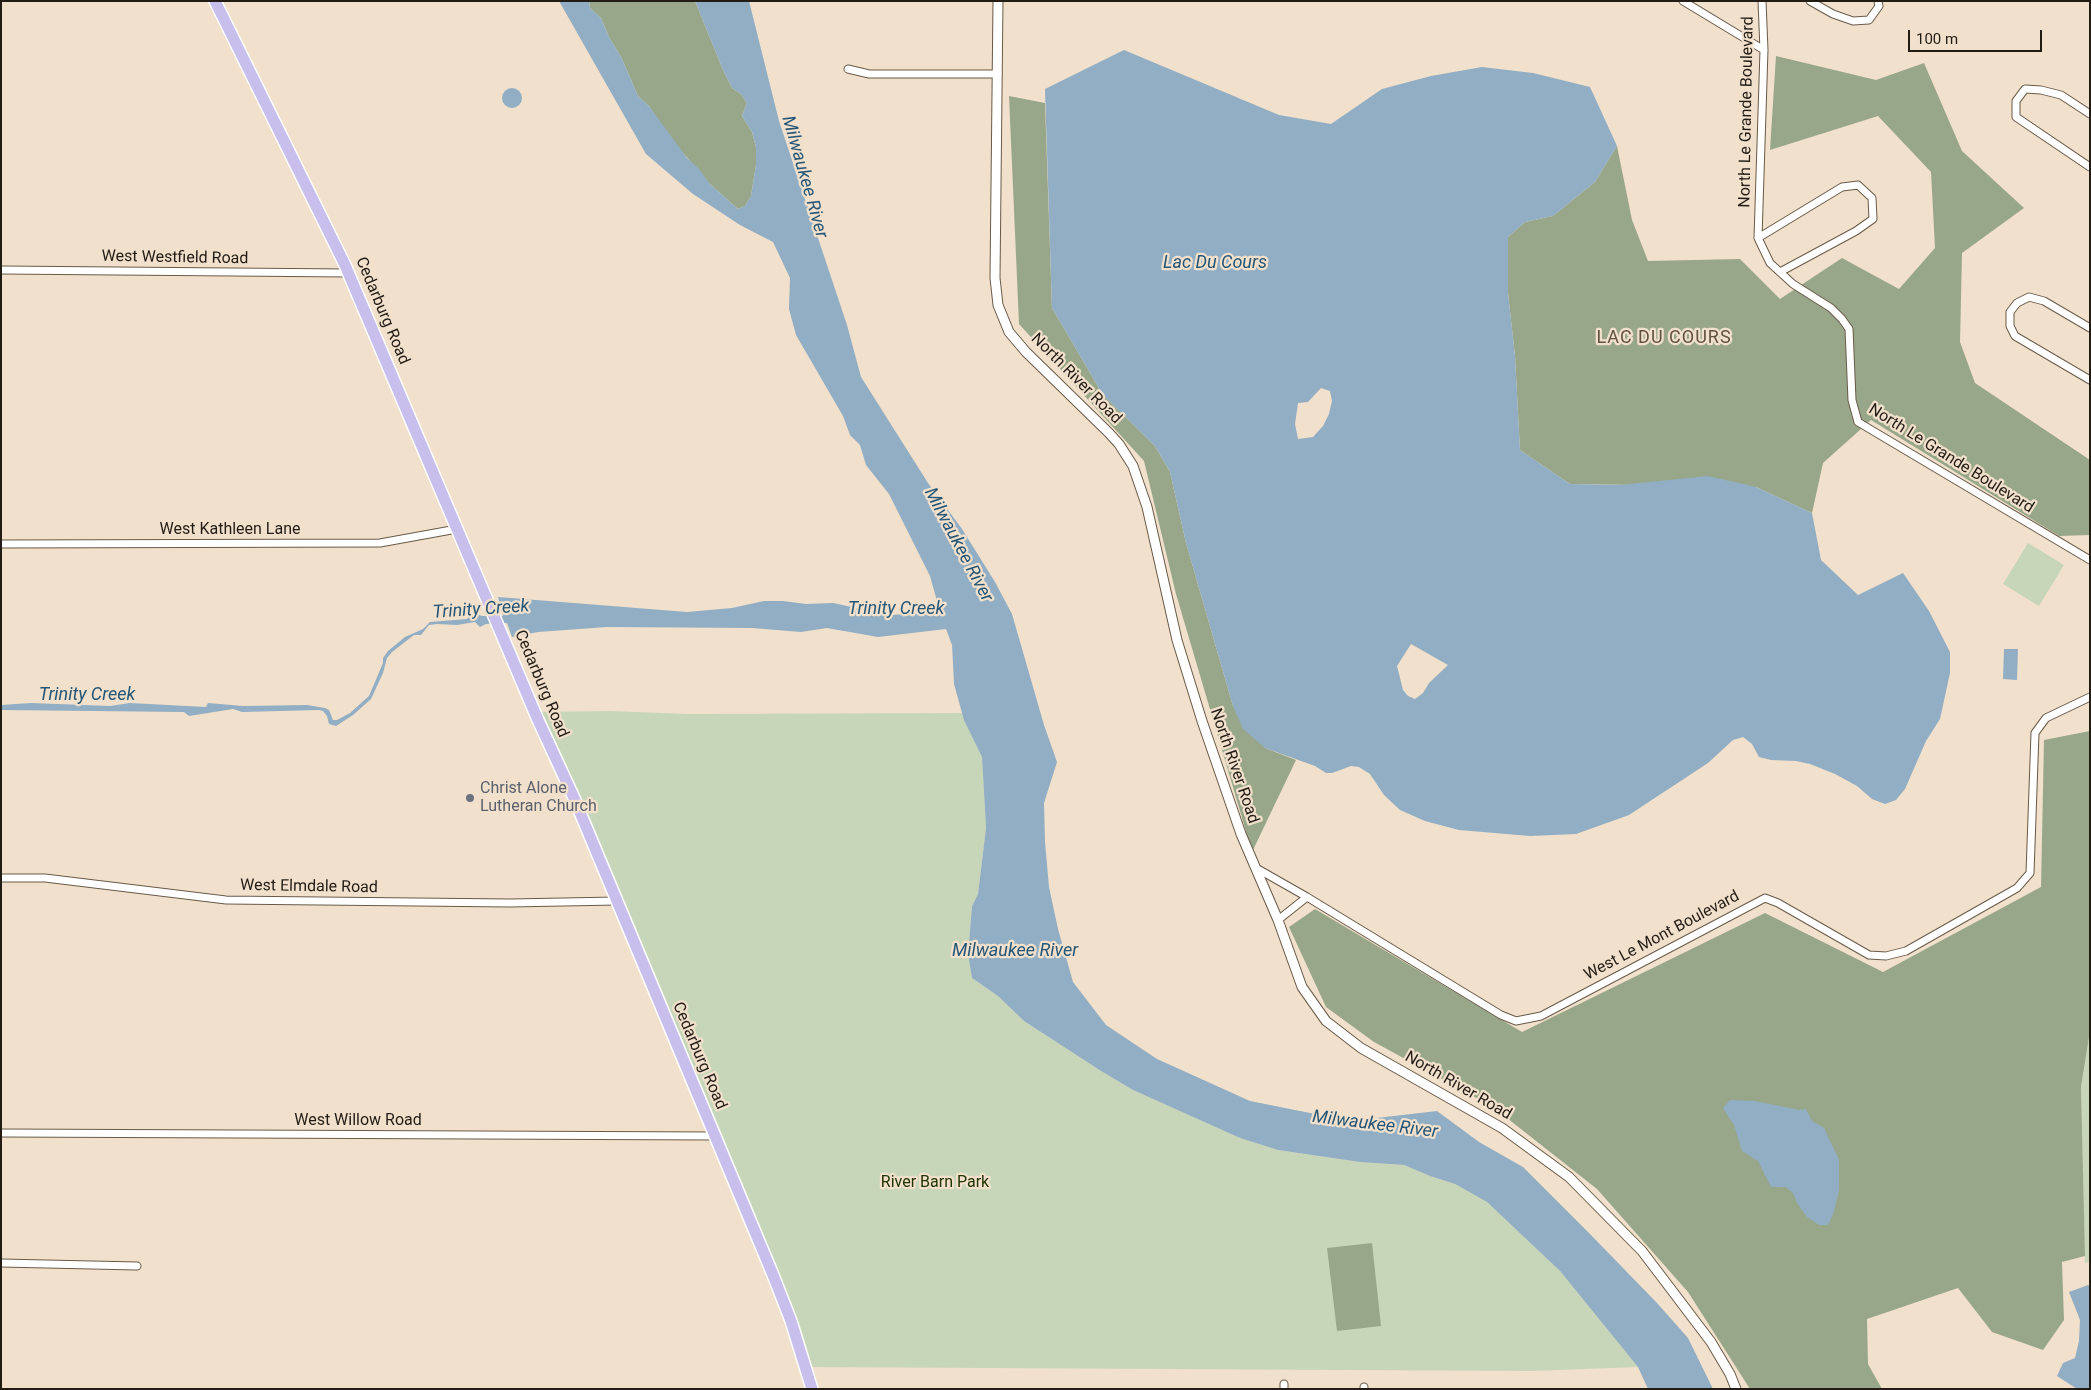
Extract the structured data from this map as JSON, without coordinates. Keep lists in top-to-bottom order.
{
  "streets": {
    "main road": ["Cedarburg Road"],
    "street": [
      "North Le Grande Boulevard",
      "West Westfield Road",
      "North River Road",
      "West Kathleen Lane",
      "West Elmdale Road",
      "West Le Mont Boulevard",
      "West Willow Road"
    ]
  },
  "crossings": [
    ["West Westfield Road", "Cedarburg Road"],
    ["Cedarburg Road", "West Kathleen Lane"],
    ["Cedarburg Road", "West Elmdale Road"],
    ["Cedarburg Road", "West Willow Road"],
    ["North River Road", "West Le Mont Boulevard"]
  ],
  "districts": ["LAC DU COURS"],
  "water": ["Milwaukee River", "Lac Du Cours", "Trinity Creek"],
  "parks": ["River Barn Park"],
  "places": ["Christ Alone Lutheran Church"],
  "scale_bar": "100 m"
}
